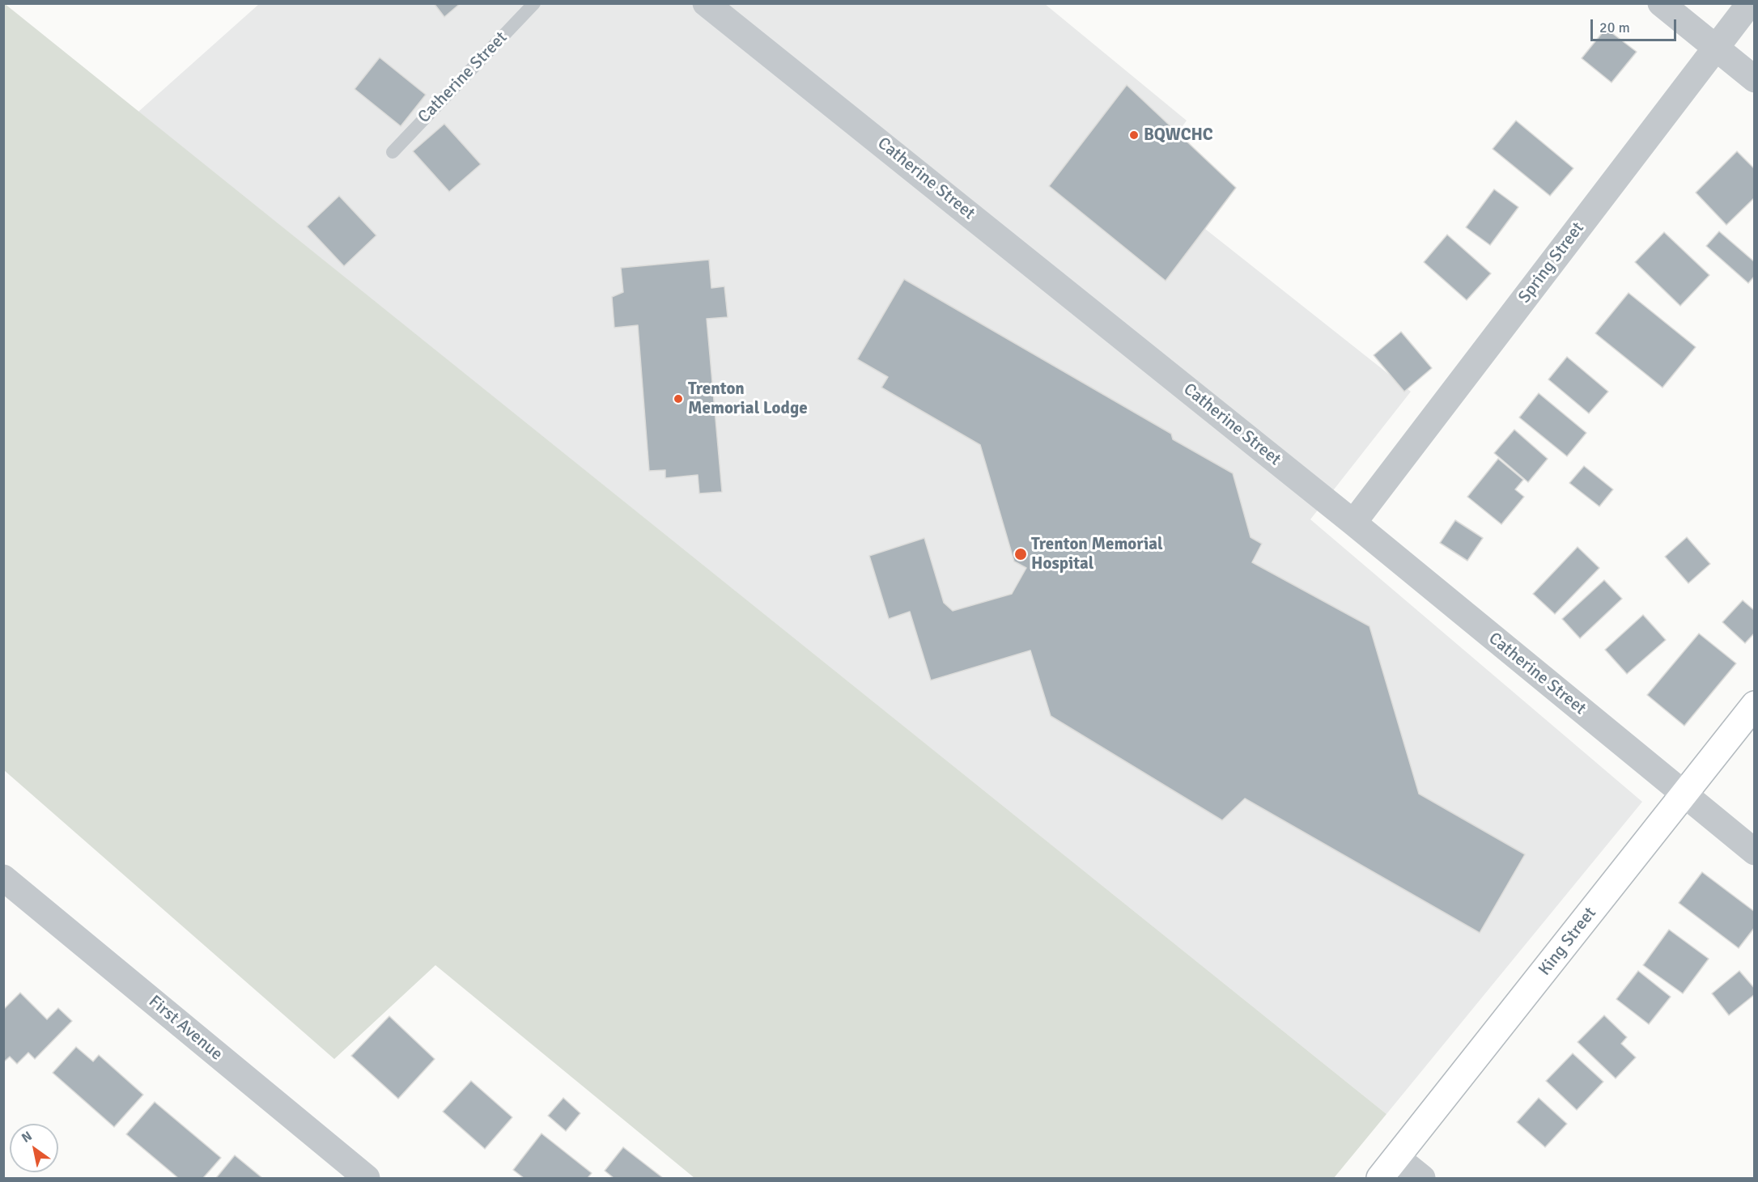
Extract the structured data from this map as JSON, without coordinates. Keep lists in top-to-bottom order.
{
  "streets": {
    "street": [
      "Catherine Street",
      "Spring Street",
      "King Street",
      "First Avenue"
    ]
  },
  "crossings": [
    ["Catherine Street", "Spring Street"],
    ["Catherine Street", "King Street"]
  ],
  "places": ["BQWCHC", "Trenton Memorial Lodge", "Trenton Memorial Hospital"],
  "scale_bar": "20 m",
  "north": "top left"
}
